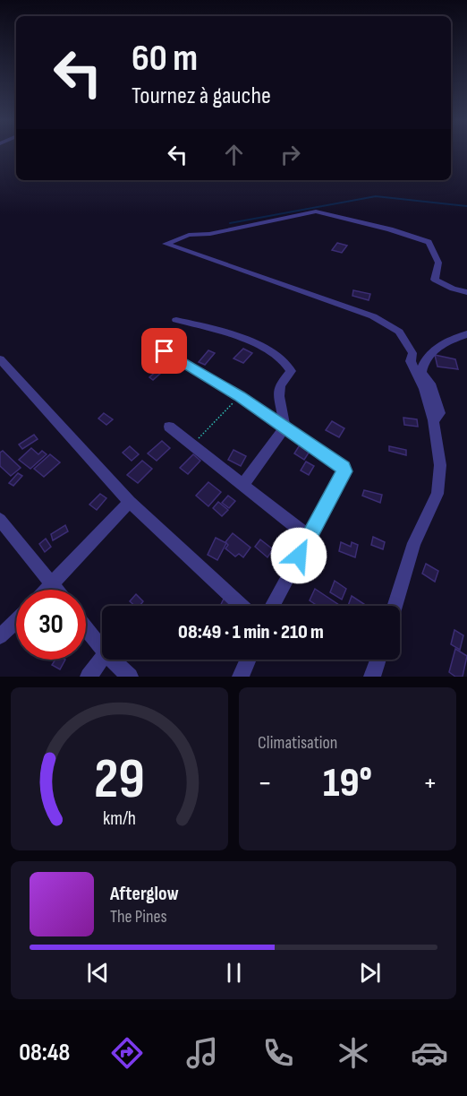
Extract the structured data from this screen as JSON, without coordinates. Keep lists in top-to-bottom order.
{
  "page": {
    "turn": ["60 m", "Tournez à gauche"],
    "limit": "30",
    "trip": "08:49 · 1 min · 210 m",
    "tile": "Climatisation",
    "heat": ["−", "19°", "+"],
    "song": ["Afterglow", "The Pines"],
    "tabs": "08:48",
    "gauge": ["29", "km/h"]
  }
}
